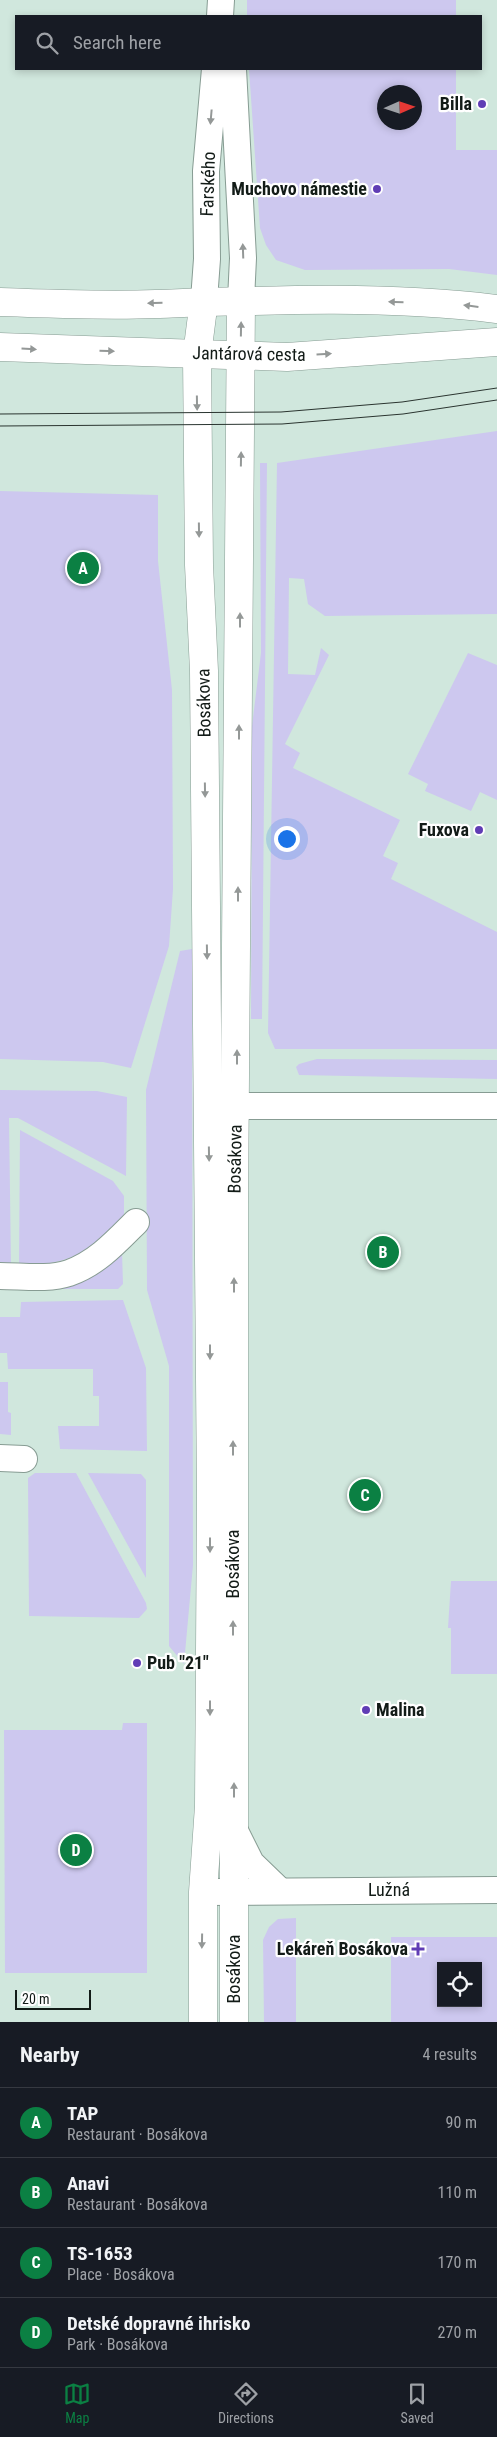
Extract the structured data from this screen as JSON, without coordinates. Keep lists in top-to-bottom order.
{
  "streets": {
    "street": [
      "Farského",
      "Jantárová cesta",
      "Bosákova",
      "Lužná"
    ]
  },
  "crossings": [
    ["Farského", "Bosákova"],
    ["Jantárová cesta", "Bosákova"],
    ["Bosákova", "Lužná"]
  ],
  "places": {
    "other": [
      "Billa",
      "Muchovo námestie",
      "Fuxova",
      "Pub \"21\"",
      "Malina"
    ],
    "health": ["Lekáreň Bosákova"]
  },
  "scale_bar": "20 m",
  "north": "right",
  "page": {
    "search": "Search here",
    "pins": [
      "A",
      "B",
      "C",
      "D"
    ],
    "scale": "20 m",
    "heading": ["Nearby", "4 results"],
    "list": [
      {
        "mark": "A",
        "name": "TAP",
        "note": "Restaurant · Bosákova",
        "value": "90 m"
      },
      {
        "mark": "B",
        "name": "Anavi",
        "note": "Restaurant · Bosákova",
        "value": "110 m"
      },
      {
        "mark": "C",
        "name": "TS-1653",
        "note": "Place · Bosákova",
        "value": "170 m"
      },
      {
        "mark": "D",
        "name": "Detské dopravné ihrisko",
        "note": "Park · Bosákova",
        "value": "270 m"
      }
    ],
    "nav": ["Map", "Directions", "Saved"]
  }
}
